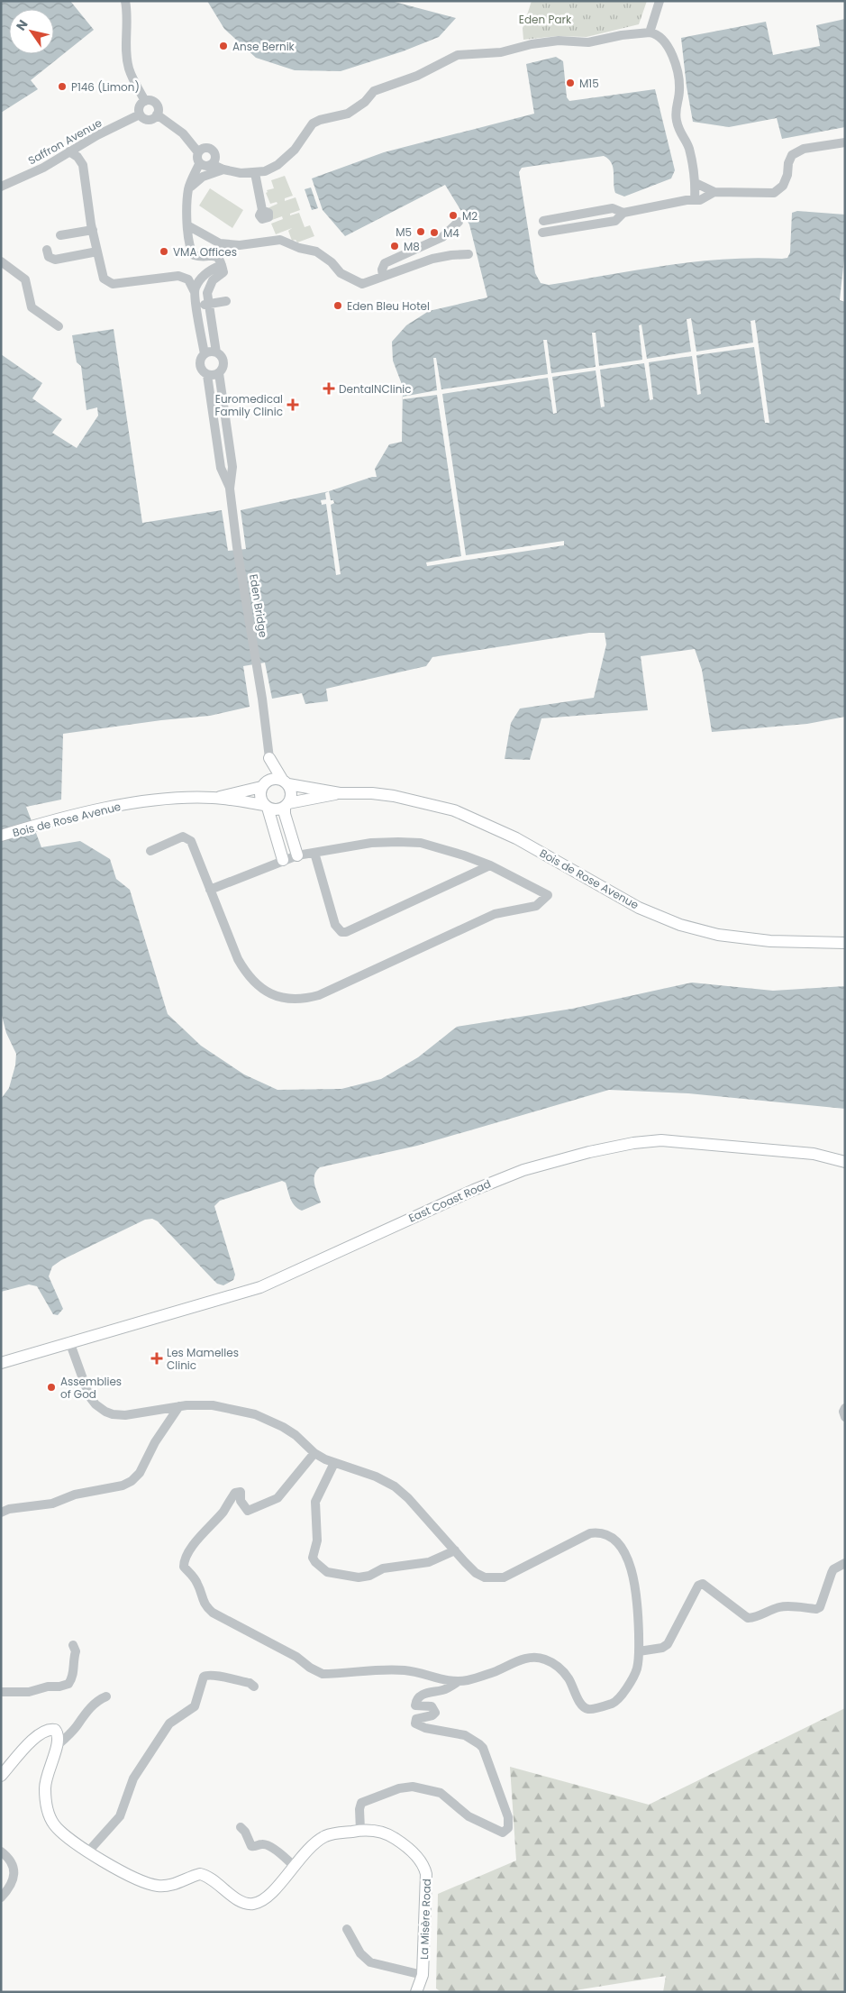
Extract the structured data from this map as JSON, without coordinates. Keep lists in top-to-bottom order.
{
  "streets": {
    "main road": ["Bois de Rose Avenue", "East Coast Road", "La Misère Road"],
    "street": ["Saffron Avenue", "Eden Bridge"]
  },
  "parks": ["Eden Park"],
  "places": {
    "other": [
      "Anse Bernik",
      "M15",
      "P146 (Limon)",
      "M2",
      "M5",
      "M4",
      "M8",
      "VMA Offices",
      "Eden Bleu Hotel",
      "Assemblies of God"
    ],
    "health": ["DentalNClinic", "Euromedical Family Clinic", "Les Mamelles Clinic"]
  },
  "north": "top left"
}
